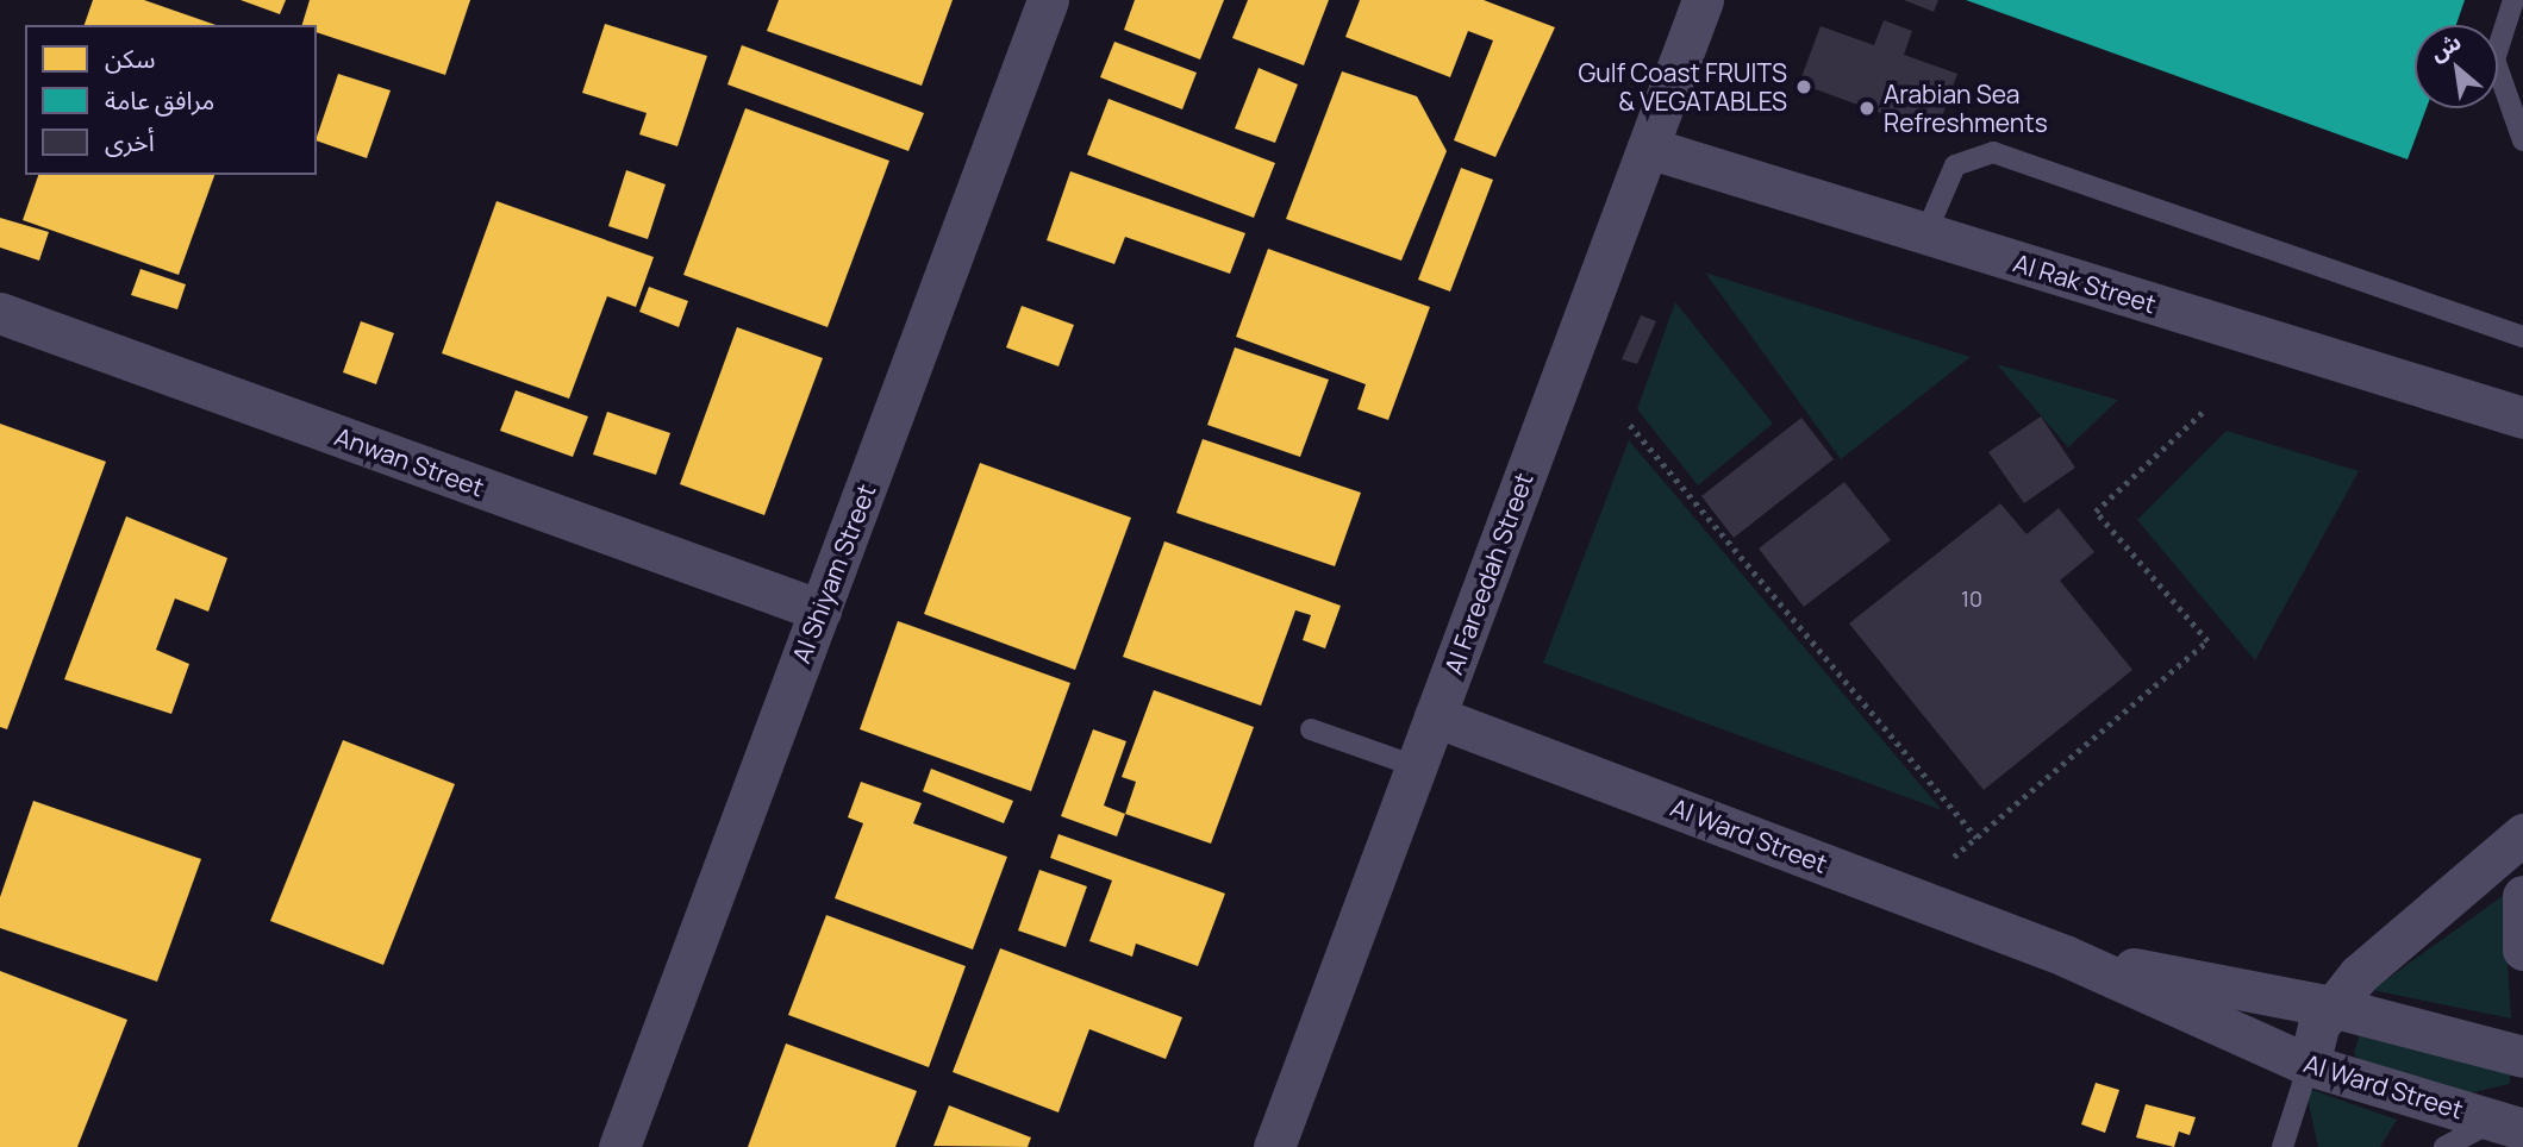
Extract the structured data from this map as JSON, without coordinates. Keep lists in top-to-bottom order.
{
  "streets": {
    "street": [
      "Al Rak Street",
      "Anwan Street",
      "Al Shiyam Street",
      "Al Fareedah Street",
      "Al Ward Street"
    ]
  },
  "crossings": [
    ["Al Rak Street", "Al Fareedah Street"],
    ["Anwan Street", "Al Shiyam Street"],
    ["Al Fareedah Street", "Al Ward Street"]
  ],
  "places": ["Gulf Coast FRUITS & VEGATABLES", "Arabian Sea Refreshments"],
  "house_numbers": ["10"],
  "legend": ["سكن", "مرافق عامة", "أخرى"],
  "north": "top left"
}
